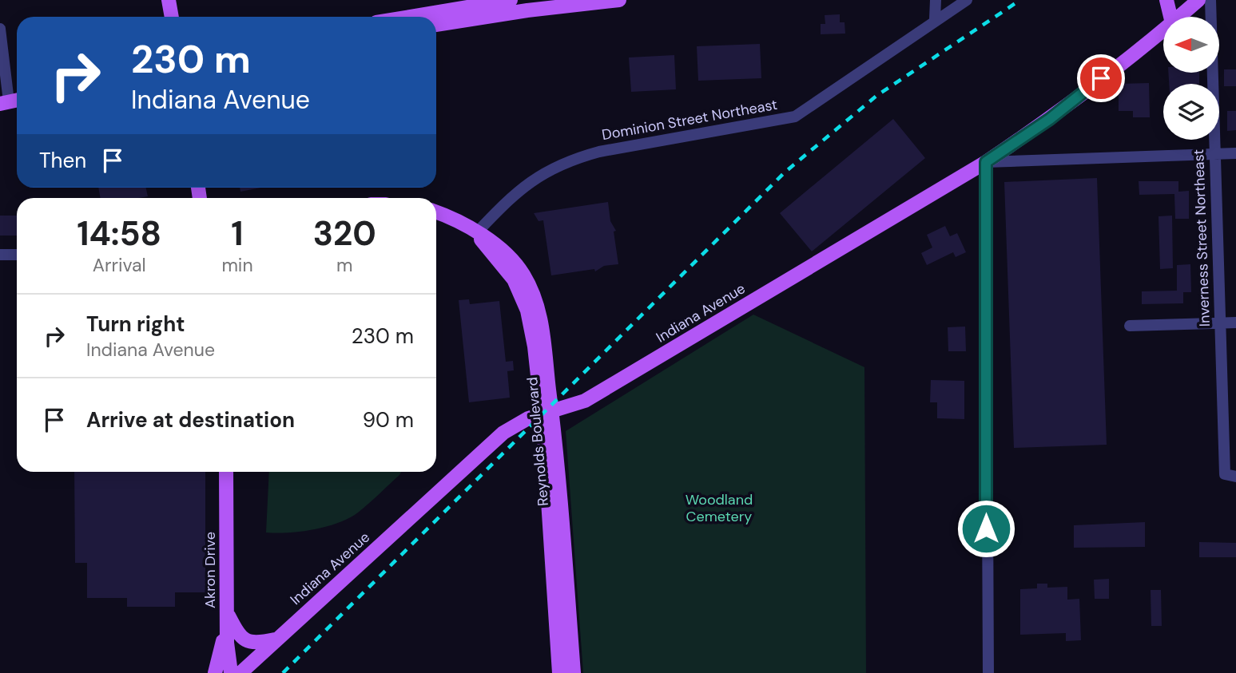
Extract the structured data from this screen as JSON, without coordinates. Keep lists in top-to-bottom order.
{
  "streets": {
    "main road": ["Indiana Avenue", "Reynolds Boulevard", "Akron Drive"],
    "street": ["Dominion Street Northeast", "Inverness Street Northeast"]
  },
  "crossings": [
    ["Dominion Street Northeast", "Reynolds Boulevard"],
    ["Indiana Avenue", "Reynolds Boulevard"]
  ],
  "parks": ["Woodland Cemetery"],
  "north": "left",
  "page": {
    "turn": ["230 m", "Indiana Avenue"],
    "then": "Then",
    "eta": [
      "14:58",
      "Arrival",
      "1",
      "min",
      "320",
      "m"
    ],
    "list": [
      {
        "name": "Turn right",
        "note": "Indiana Avenue",
        "value": "230 m"
      },
      {
        "name": "Arrive at destination",
        "value": "90 m"
      }
    ]
  }
}
